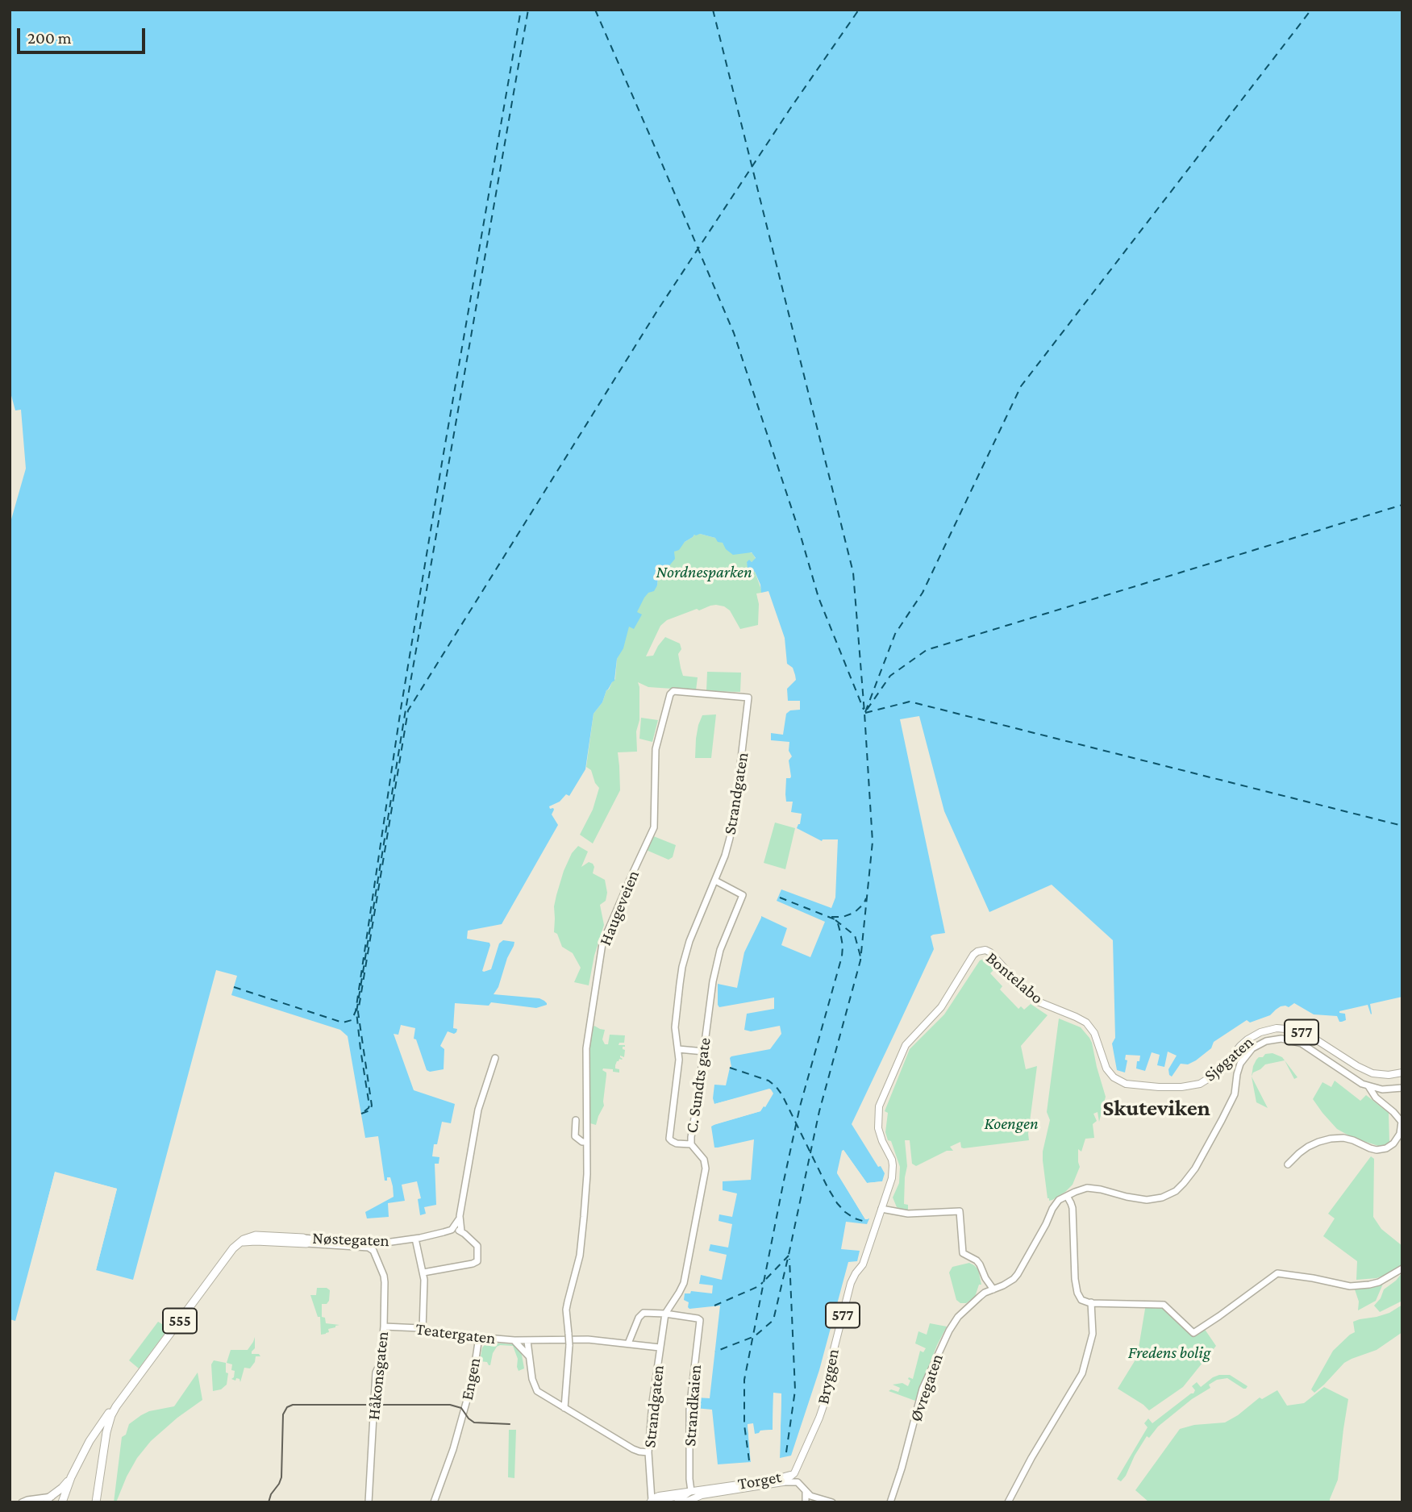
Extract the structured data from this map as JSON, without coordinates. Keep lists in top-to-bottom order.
{
  "streets": {
    "highway": ["Nøstegaten", "555"],
    "main road": [
      "Strandgaten",
      "Haugeveien",
      "Bontelabo",
      "577",
      "Sjøgaten",
      "C. Sundts gate",
      "Teatergaten",
      "Håkonsgaten",
      "Bryggen",
      "Engen",
      "Øvregaten",
      "Strandkaien",
      "Torget"
    ]
  },
  "crossings": [
    ["Strandgaten", "Haugeveien"],
    ["Strandgaten", "C. Sundts gate"],
    ["Strandgaten", "Teatergaten"],
    ["Strandgaten", "Torget"],
    ["Bontelabo", "Sjøgaten"],
    ["Bontelabo", "Bryggen"],
    ["Nøstegaten", "555"],
    ["Nøstegaten", "Håkonsgaten"],
    ["Teatergaten", "Håkonsgaten"],
    ["Teatergaten", "Engen"],
    ["Bryggen", "Torget"],
    ["Strandkaien", "Torget"]
  ],
  "districts": ["Skuteviken"],
  "parks": ["Nordnesparken", "Koengen", "Fredens bolig"],
  "scale_bar": "200 m"
}
